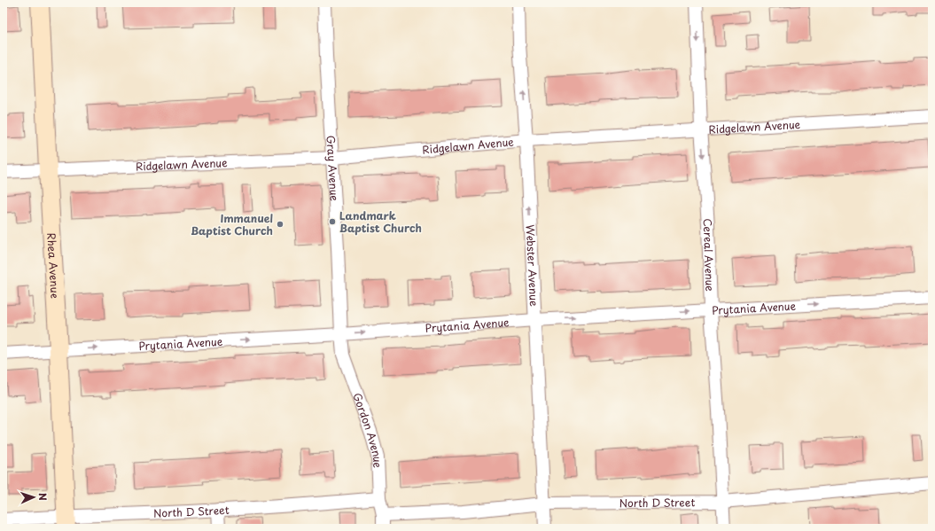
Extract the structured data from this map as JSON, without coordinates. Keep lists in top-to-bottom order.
{
  "streets": {
    "street": [
      "Ridgelawn Avenue",
      "Gray Avenue",
      "Cereal Avenue",
      "Webster Avenue",
      "Rhea Avenue",
      "Prytania Avenue",
      "Gordon Avenue",
      "North D Street"
    ]
  },
  "crossings": [
    ["Ridgelawn Avenue", "Gray Avenue"],
    ["Ridgelawn Avenue", "Cereal Avenue"],
    ["Ridgelawn Avenue", "Webster Avenue"],
    ["Ridgelawn Avenue", "Rhea Avenue"],
    ["Gray Avenue", "Prytania Avenue"],
    ["Gray Avenue", "Gordon Avenue"],
    ["Cereal Avenue", "Prytania Avenue"],
    ["Cereal Avenue", "North D Street"],
    ["Webster Avenue", "Prytania Avenue"],
    ["Webster Avenue", "North D Street"],
    ["Rhea Avenue", "Prytania Avenue"],
    ["Rhea Avenue", "North D Street"],
    ["Prytania Avenue", "Gordon Avenue"],
    ["Gordon Avenue", "North D Street"]
  ],
  "one_way": ["Cereal Avenue", "Webster Avenue", "Prytania Avenue"],
  "places": ["Landmark Baptist Church", "Immanuel Baptist Church"],
  "north": "right"
}
